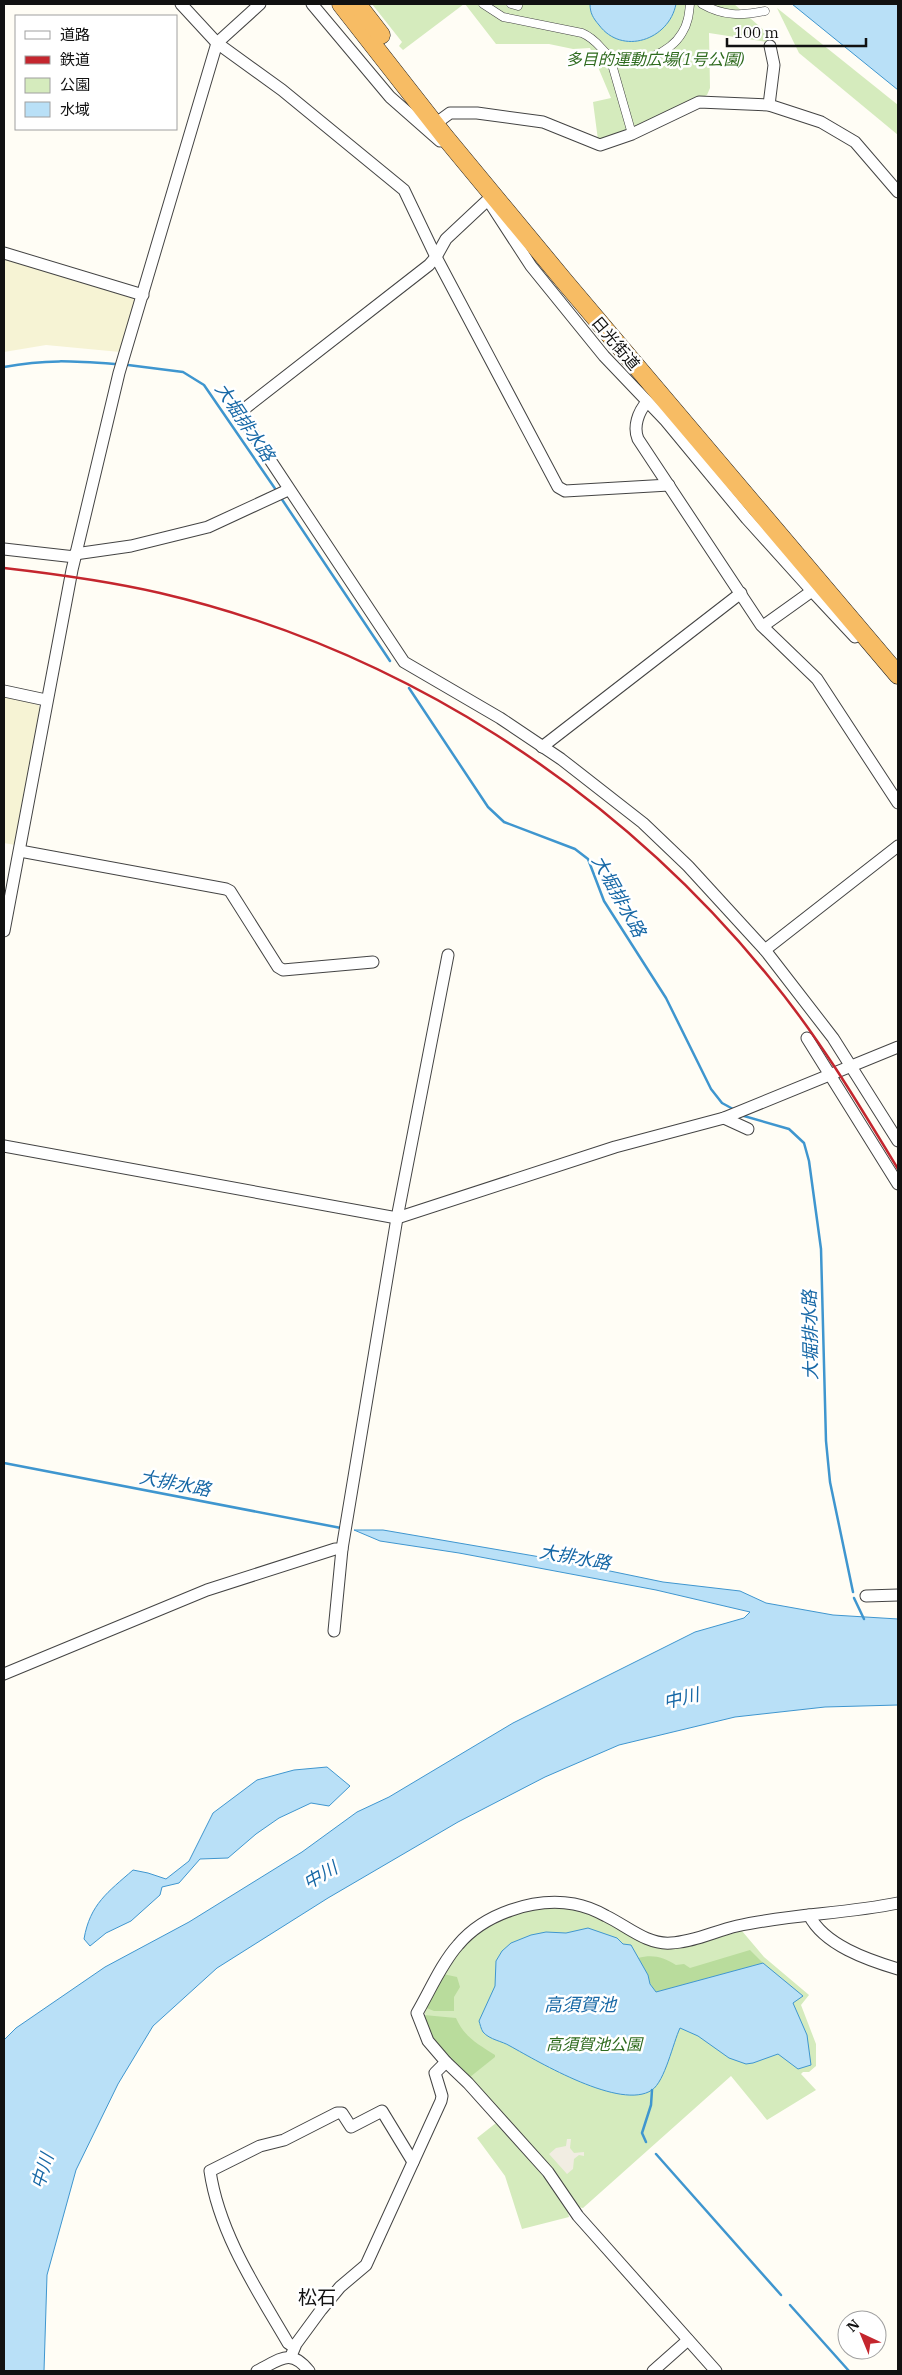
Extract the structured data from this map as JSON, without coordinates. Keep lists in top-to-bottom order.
{
  "streets": {
    "highway": ["日光街道"]
  },
  "districts": ["松石"],
  "water": [
    "大堀排水路",
    "大排水路",
    "中川",
    "高須賀池"
  ],
  "parks": ["多目的運動広場(1号公園)", "高須賀池公園"],
  "legend": [
    "道路",
    "鉄道",
    "公園",
    "水域"
  ],
  "scale_bar": "100 m",
  "north": "top left"
}
